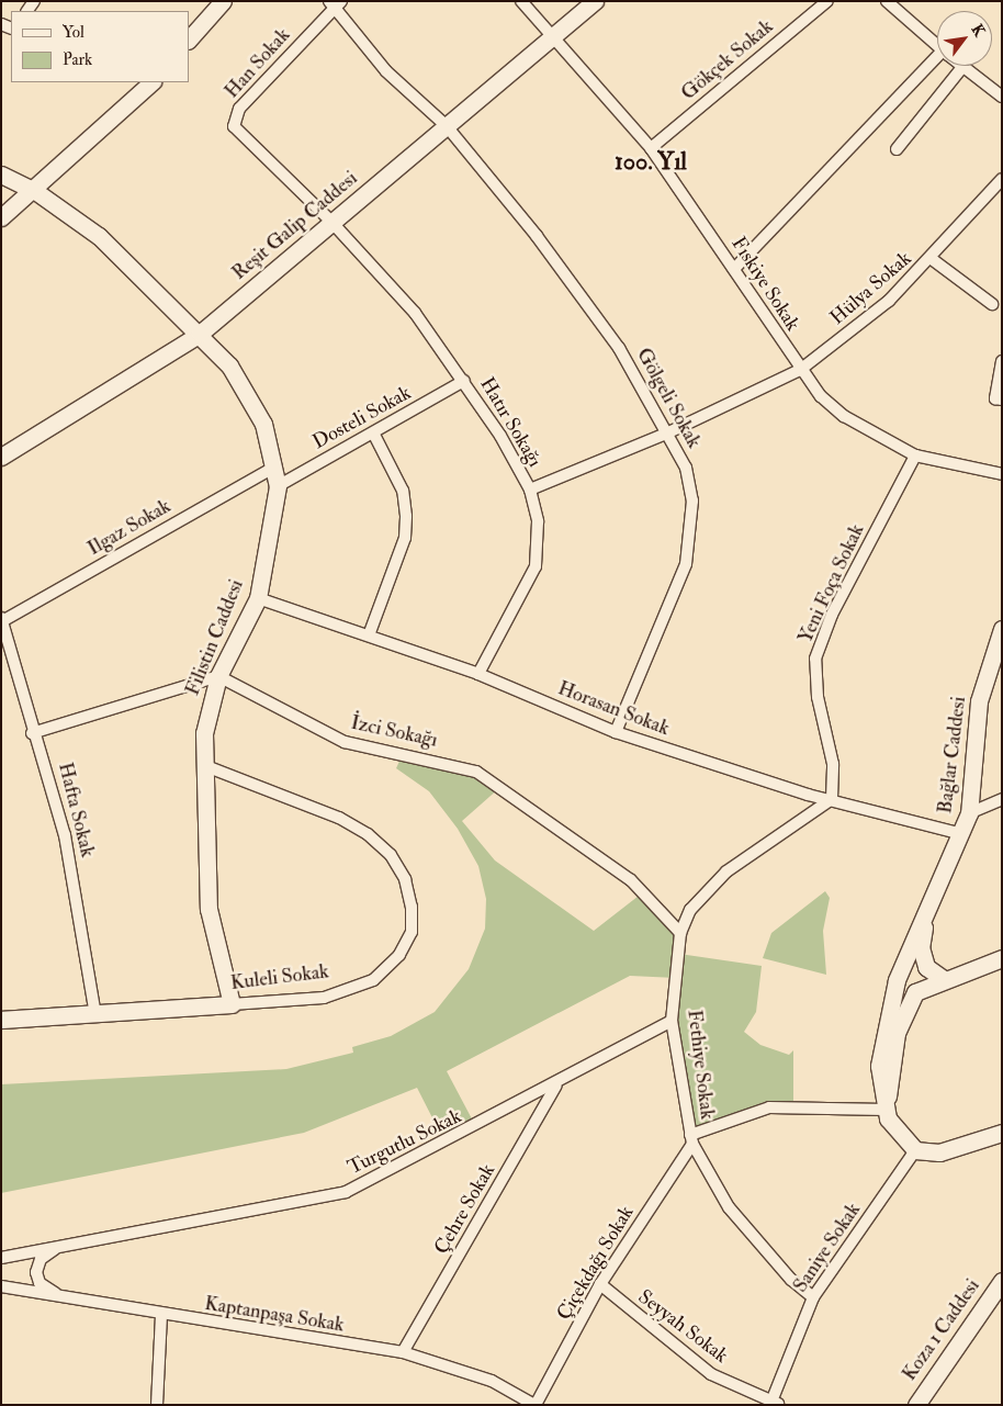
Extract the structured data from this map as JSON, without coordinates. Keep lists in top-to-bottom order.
{
  "streets": {
    "main road": [
      "Reşit Galip Caddesi",
      "Filistin Caddesi",
      "Bağlar Caddesi",
      "Kuleli Sokak",
      "Koza 1 Caddesi"
    ],
    "street": [
      "Gökçek Sokak",
      "Han Sokak",
      "Fıskiye Sokak",
      "Hülya Sokak",
      "Gölgeli Sokak",
      "Dosteli Sokak",
      "Hatır Sokağı",
      "Ilgaz Sokak",
      "Yeni Foça Sokak",
      "Horasan Sokak",
      "İzci Sokağı",
      "Hafta Sokak",
      "Fethiye Sokak",
      "Turgutlu Sokak",
      "Çehre Sokak",
      "Saniye Sokak",
      "Çiçekdağı Sokak",
      "Kaptanpaşa Sokak",
      "Seyyah Sokak"
    ]
  },
  "crossings": [
    ["Gökçek Sokak", "Fıskiye Sokak"],
    ["Han Sokak", "Reşit Galip Caddesi"],
    ["Han Sokak", "Gölgeli Sokak"],
    ["Han Sokak", "Hatır Sokağı"],
    ["Reşit Galip Caddesi", "Fıskiye Sokak"],
    ["Reşit Galip Caddesi", "Gölgeli Sokak"],
    ["Reşit Galip Caddesi", "Hatır Sokağı"],
    ["Reşit Galip Caddesi", "Filistin Caddesi"],
    ["Fıskiye Sokak", "Hülya Sokak"],
    ["Fıskiye Sokak", "Yeni Foça Sokak"],
    ["Hülya Sokak", "Gölgeli Sokak"],
    ["Hülya Sokak", "Hatır Sokağı"],
    ["Gölgeli Sokak", "Horasan Sokak"],
    ["Dosteli Sokak", "Hatır Sokağı"],
    ["Dosteli Sokak", "Filistin Caddesi"],
    ["Hatır Sokağı", "Horasan Sokak"],
    ["Ilgaz Sokak", "Filistin Caddesi"],
    ["Ilgaz Sokak", "Hafta Sokak"],
    ["Yeni Foça Sokak", "Horasan Sokak"],
    ["Yeni Foça Sokak", "Fethiye Sokak"],
    ["Filistin Caddesi", "Horasan Sokak"],
    ["Filistin Caddesi", "İzci Sokağı"],
    ["Filistin Caddesi", "Kuleli Sokak"],
    ["Horasan Sokak", "Bağlar Caddesi"],
    ["Horasan Sokak", "Fethiye Sokak"],
    ["İzci Sokağı", "Fethiye Sokak"],
    ["Hafta Sokak", "Kuleli Sokak"],
    ["Fethiye Sokak", "Turgutlu Sokak"],
    ["Fethiye Sokak", "Saniye Sokak"],
    ["Fethiye Sokak", "Çiçekdağı Sokak"],
    ["Turgutlu Sokak", "Çehre Sokak"],
    ["Çehre Sokak", "Kaptanpaşa Sokak"],
    ["Saniye Sokak", "Seyyah Sokak"],
    ["Çiçekdağı Sokak", "Kaptanpaşa Sokak"],
    ["Çiçekdağı Sokak", "Seyyah Sokak"]
  ],
  "districts": ["100. Yıl"],
  "legend": ["Yol", "Park"],
  "north": "top right"
}
